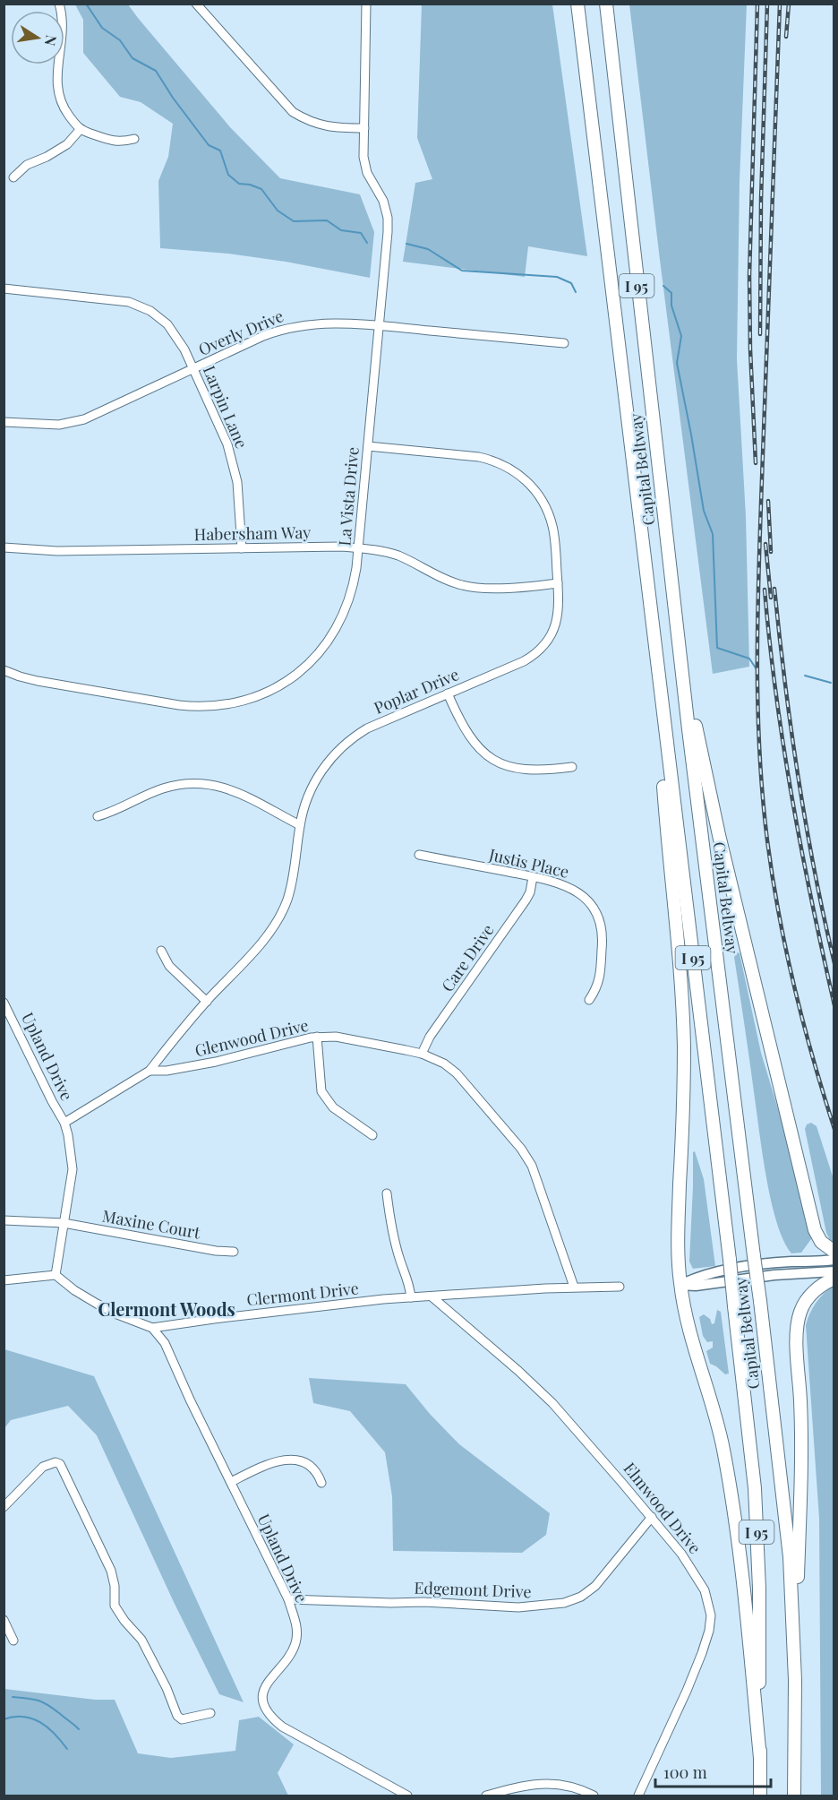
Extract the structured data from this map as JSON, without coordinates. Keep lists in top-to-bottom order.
{
  "streets": {
    "highway": ["I 95", "Capital Beltway"],
    "street": [
      "Overly Drive",
      "Larpin Lane",
      "La Vista Drive",
      "Habersham Way",
      "Poplar Drive",
      "Justis Place",
      "Care Drive",
      "Glenwood Drive",
      "Upland Drive",
      "Maxine Court",
      "Clermont Drive",
      "Elmwood Drive",
      "Edgemont Drive"
    ]
  },
  "crossings": [
    ["Overly Drive", "Larpin Lane"],
    ["Overly Drive", "La Vista Drive"],
    ["Larpin Lane", "Habersham Way"],
    ["La Vista Drive", "Habersham Way"],
    ["La Vista Drive", "Poplar Drive"],
    ["Habersham Way", "Poplar Drive"],
    ["Poplar Drive", "Glenwood Drive"],
    ["Justis Place", "Care Drive"],
    ["Care Drive", "Glenwood Drive"],
    ["Glenwood Drive", "Upland Drive"],
    ["Glenwood Drive", "Clermont Drive"],
    ["Upland Drive", "Clermont Drive"],
    ["Upland Drive", "Edgemont Drive"],
    ["Clermont Drive", "Elmwood Drive"],
    ["Elmwood Drive", "Edgemont Drive"]
  ],
  "districts": ["Clermont Woods"],
  "scale_bar": "100 m",
  "north": "right"
}
